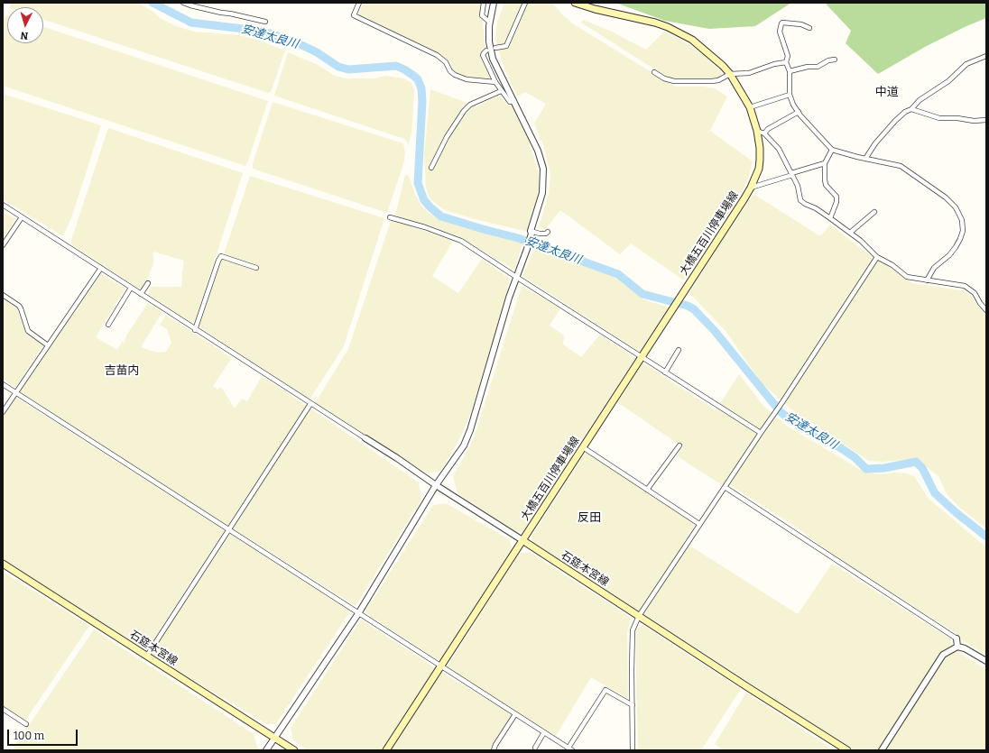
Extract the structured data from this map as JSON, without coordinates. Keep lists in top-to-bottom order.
{
  "streets": {
    "main road": ["大橋五百川停車場線", "石筵本宮線"]
  },
  "crossings": [
    ["大橋五百川停車場線", "石筵本宮線"]
  ],
  "districts": ["中道", "吉苗内", "反田"],
  "water": ["安達太良川"],
  "scale_bar": "100 m",
  "north": "bottom"
}
